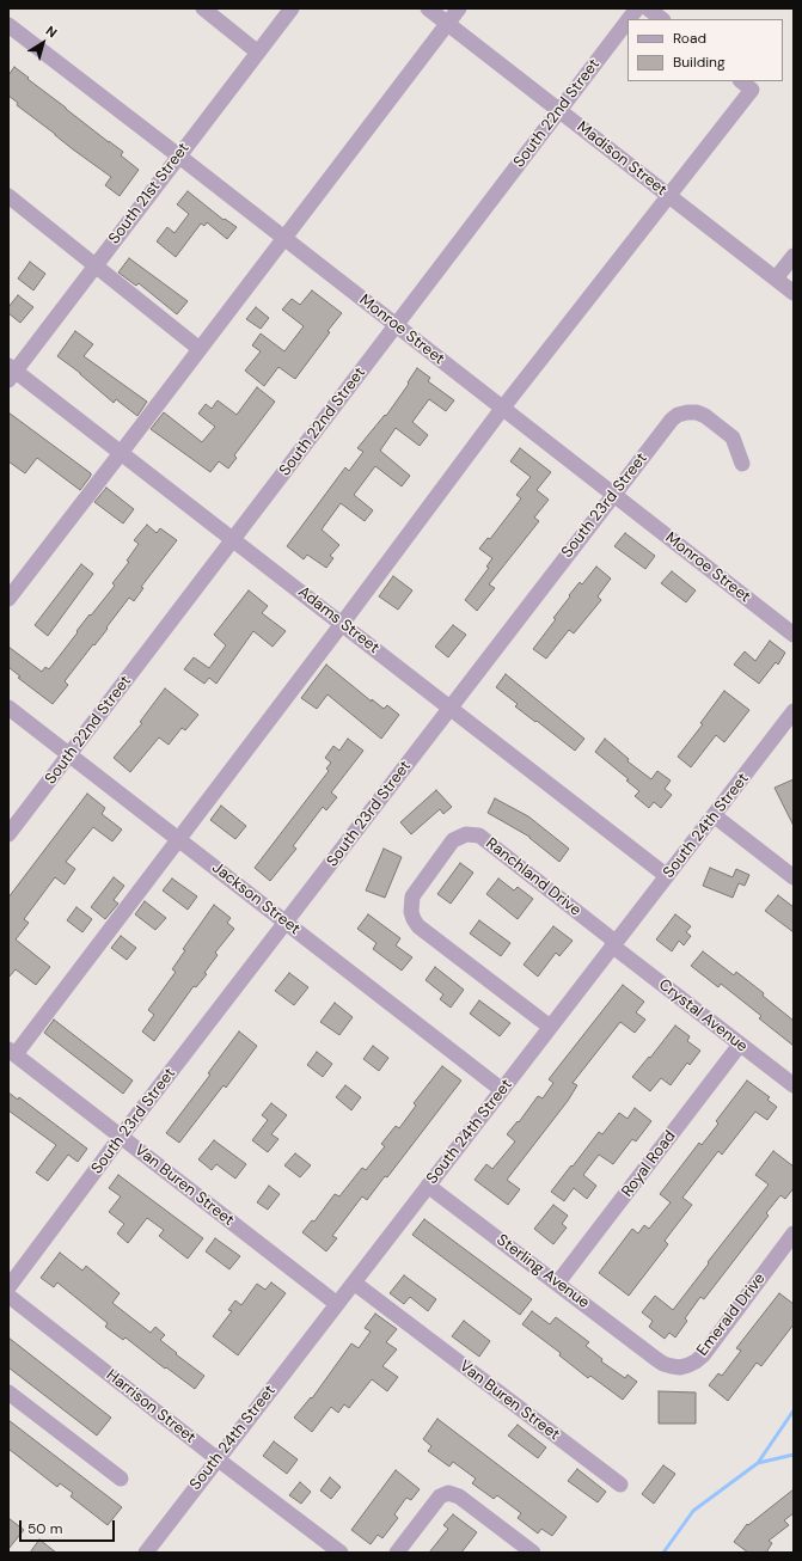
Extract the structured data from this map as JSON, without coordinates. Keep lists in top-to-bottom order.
{
  "streets": {
    "street": [
      "South 22nd Street",
      "Madison Street",
      "South 21st Street",
      "Monroe Street",
      "South 23rd Street",
      "Adams Street",
      "South 24th Street",
      "Ranchland Drive",
      "Jackson Street",
      "Crystal Avenue",
      "Royal Road",
      "Van Buren Street",
      "Sterling Avenue",
      "Emerald Drive",
      "Harrison Street"
    ]
  },
  "crossings": [
    ["South 22nd Street", "Madison Street"],
    ["South 22nd Street", "Monroe Street"],
    ["South 22nd Street", "Adams Street"],
    ["South 22nd Street", "Jackson Street"],
    ["South 21st Street", "Monroe Street"],
    ["South 21st Street", "Adams Street"],
    ["Monroe Street", "South 23rd Street"],
    ["South 23rd Street", "Adams Street"],
    ["South 23rd Street", "Jackson Street"],
    ["South 23rd Street", "Van Buren Street"],
    ["Adams Street", "South 24th Street"],
    ["South 24th Street", "Ranchland Drive"],
    ["South 24th Street", "Jackson Street"],
    ["South 24th Street", "Crystal Avenue"],
    ["South 24th Street", "Van Buren Street"],
    ["South 24th Street", "Sterling Avenue"],
    ["South 24th Street", "Harrison Street"],
    ["Ranchland Drive", "Crystal Avenue"],
    ["Crystal Avenue", "Royal Road"],
    ["Royal Road", "Sterling Avenue"],
    ["Sterling Avenue", "Emerald Drive"]
  ],
  "legend": ["Road", "Building"],
  "scale_bar": "50 m",
  "north": "top right"
}
